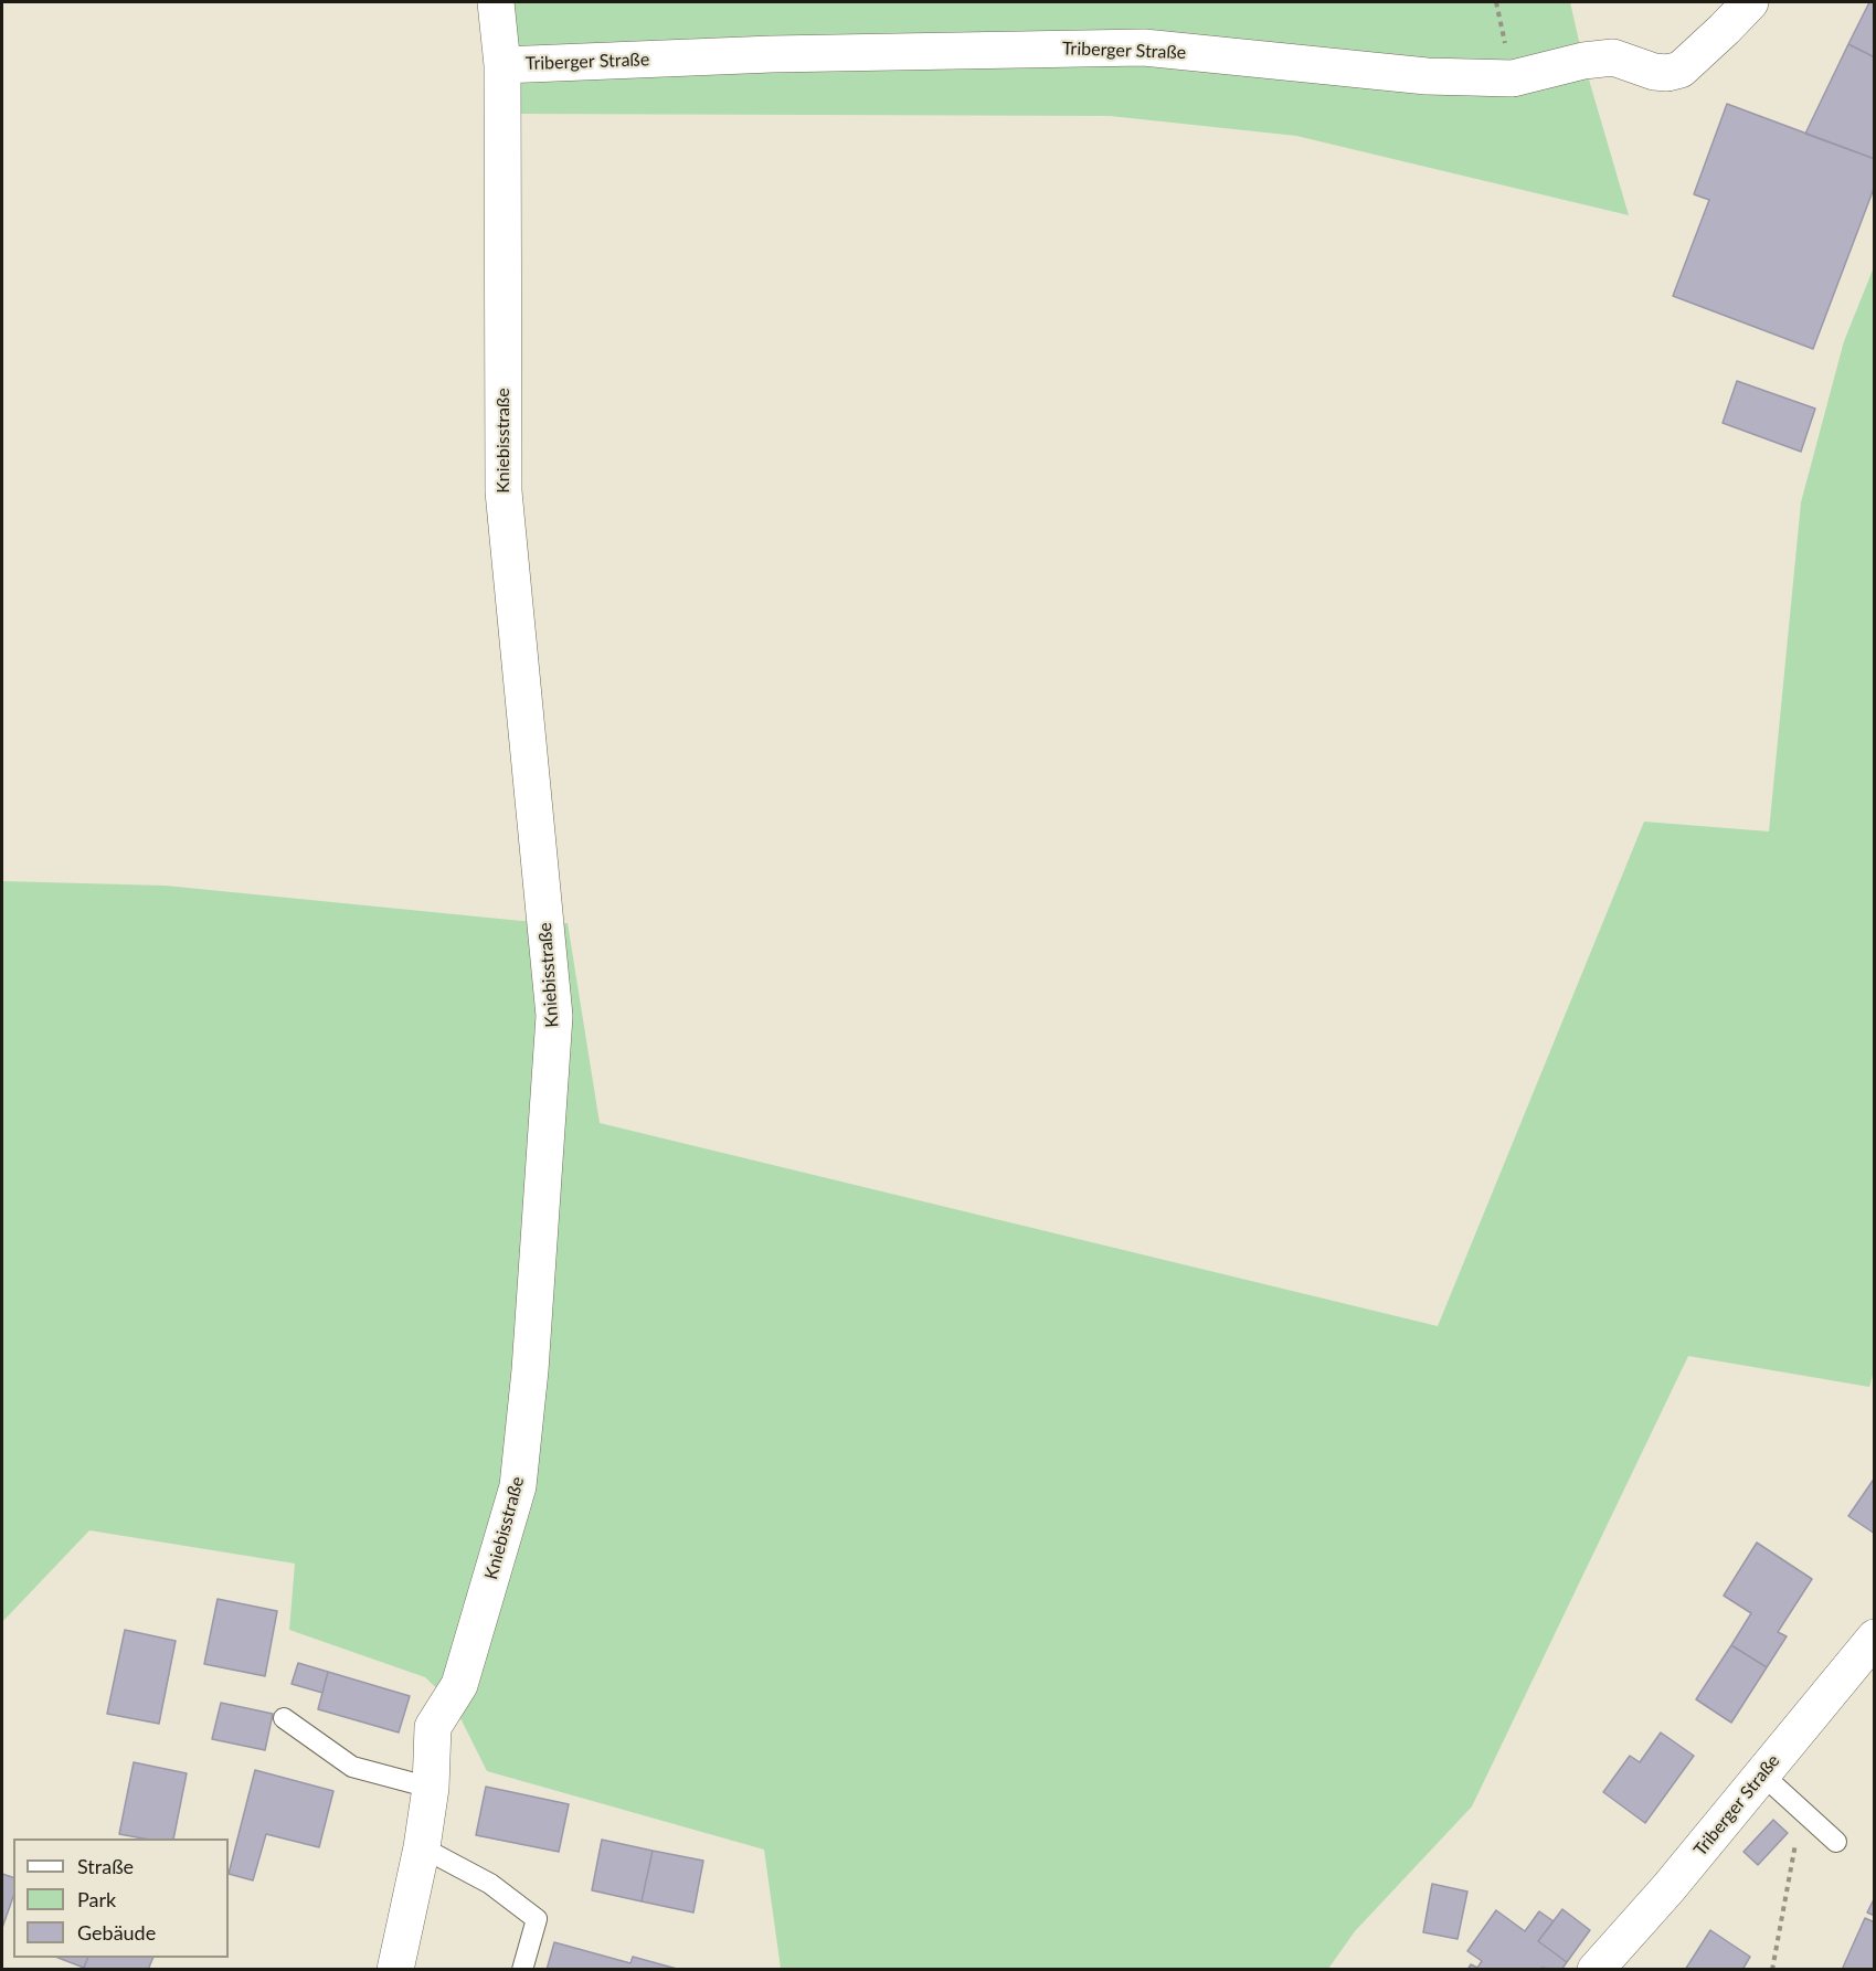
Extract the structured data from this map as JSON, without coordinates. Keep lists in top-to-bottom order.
{
  "streets": {
    "street": ["Triberger Straße", "Kniebisstraße"]
  },
  "crossings": [
    ["Triberger Straße", "Kniebisstraße"]
  ],
  "legend": ["Straße", "Park", "Gebäude"]
}
